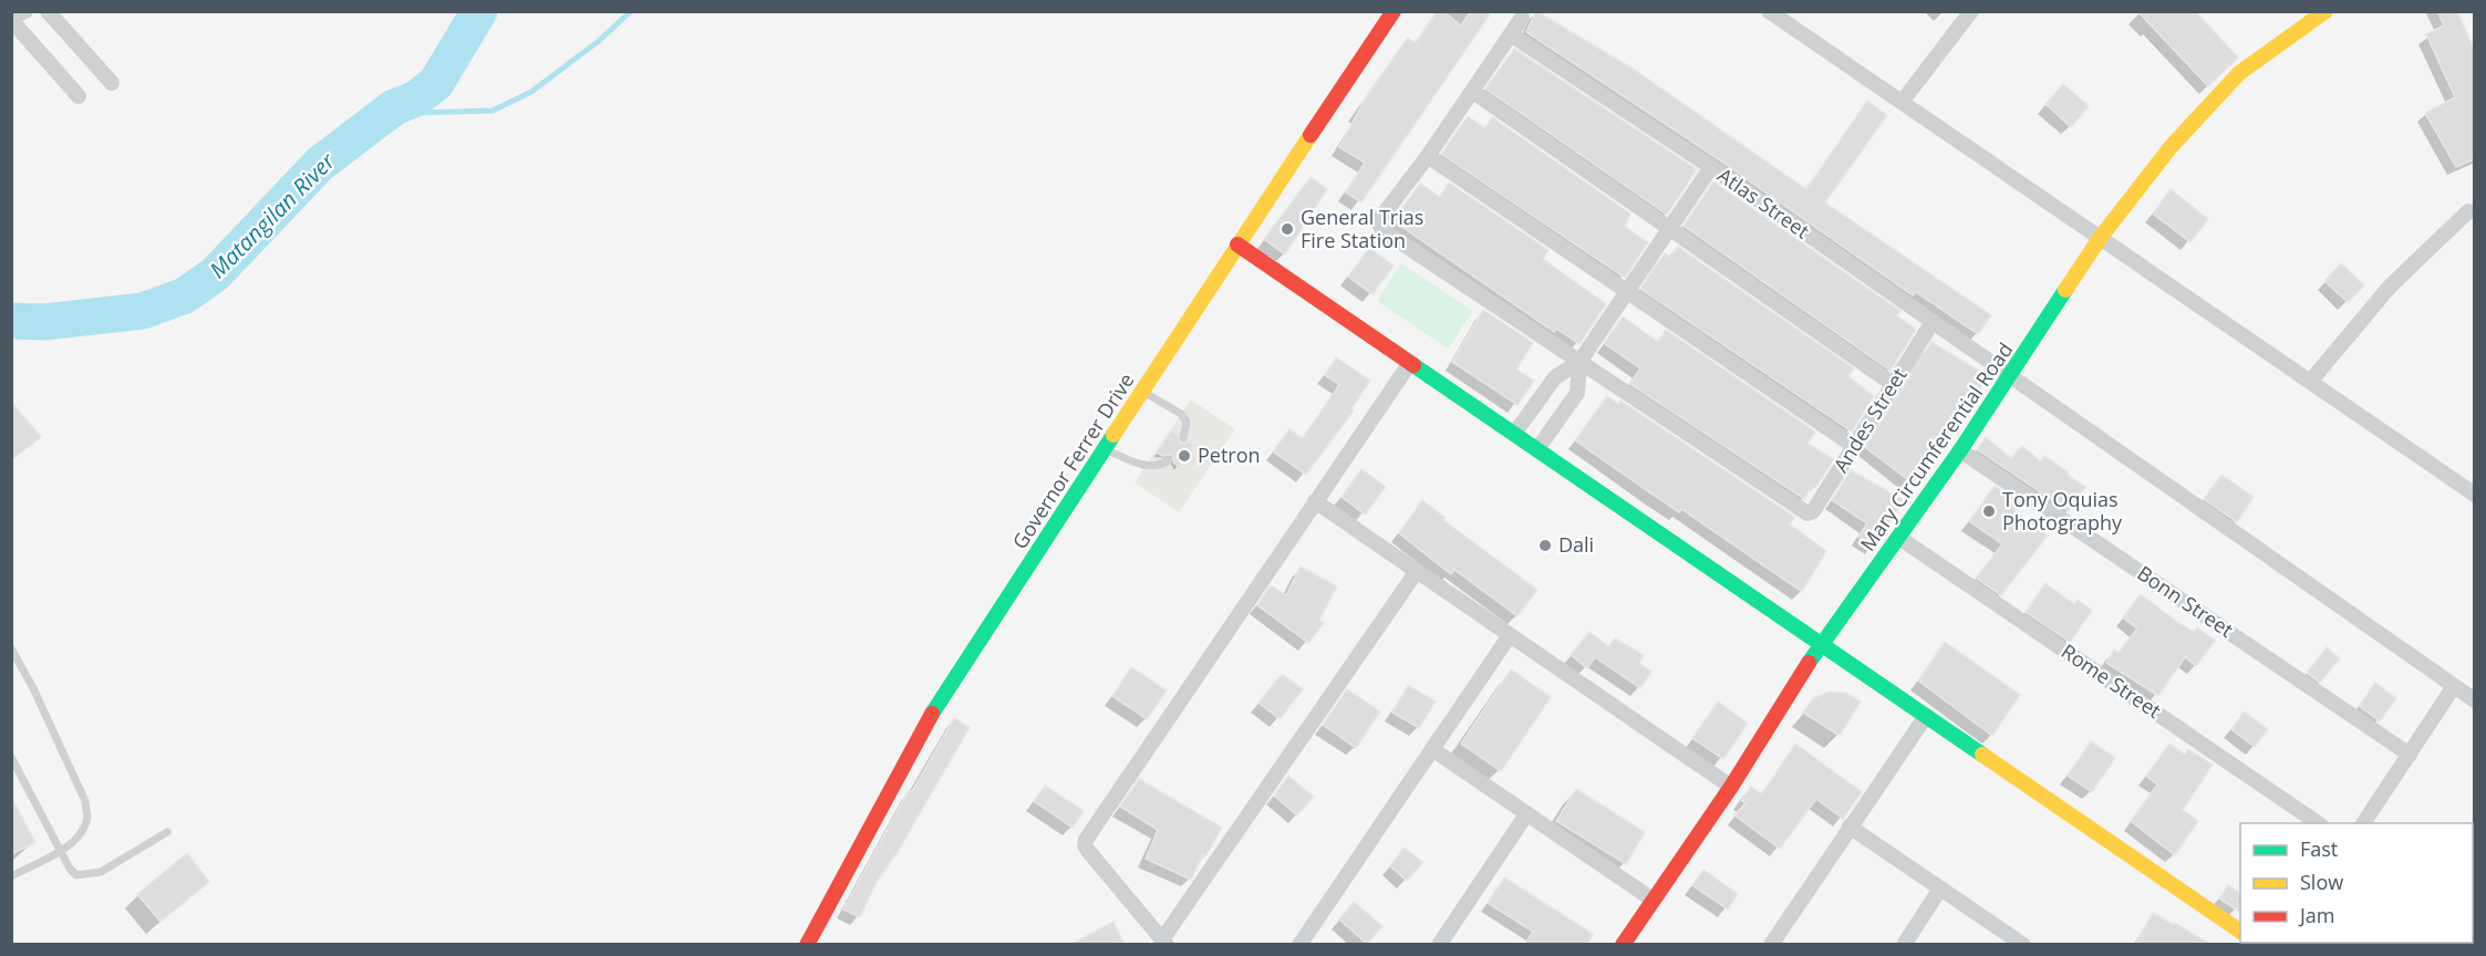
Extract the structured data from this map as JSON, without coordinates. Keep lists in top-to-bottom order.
{
  "streets": {
    "street": [
      "Atlas Street",
      "Andes Street",
      "Mary Circumferential Road",
      "Governor Ferrer Drive",
      "Bonn Street",
      "Rome Street"
    ]
  },
  "crossings": [
    ["Atlas Street", "Andes Street"],
    ["Atlas Street", "Mary Circumferential Road"],
    ["Mary Circumferential Road", "Bonn Street"],
    ["Mary Circumferential Road", "Rome Street"]
  ],
  "water": ["Matangilan River"],
  "places": [
    "General Trias Fire Station",
    "Petron",
    "Tony Oquias Photography",
    "Dali"
  ],
  "legend": ["Fast", "Slow", "Jam"]
}
